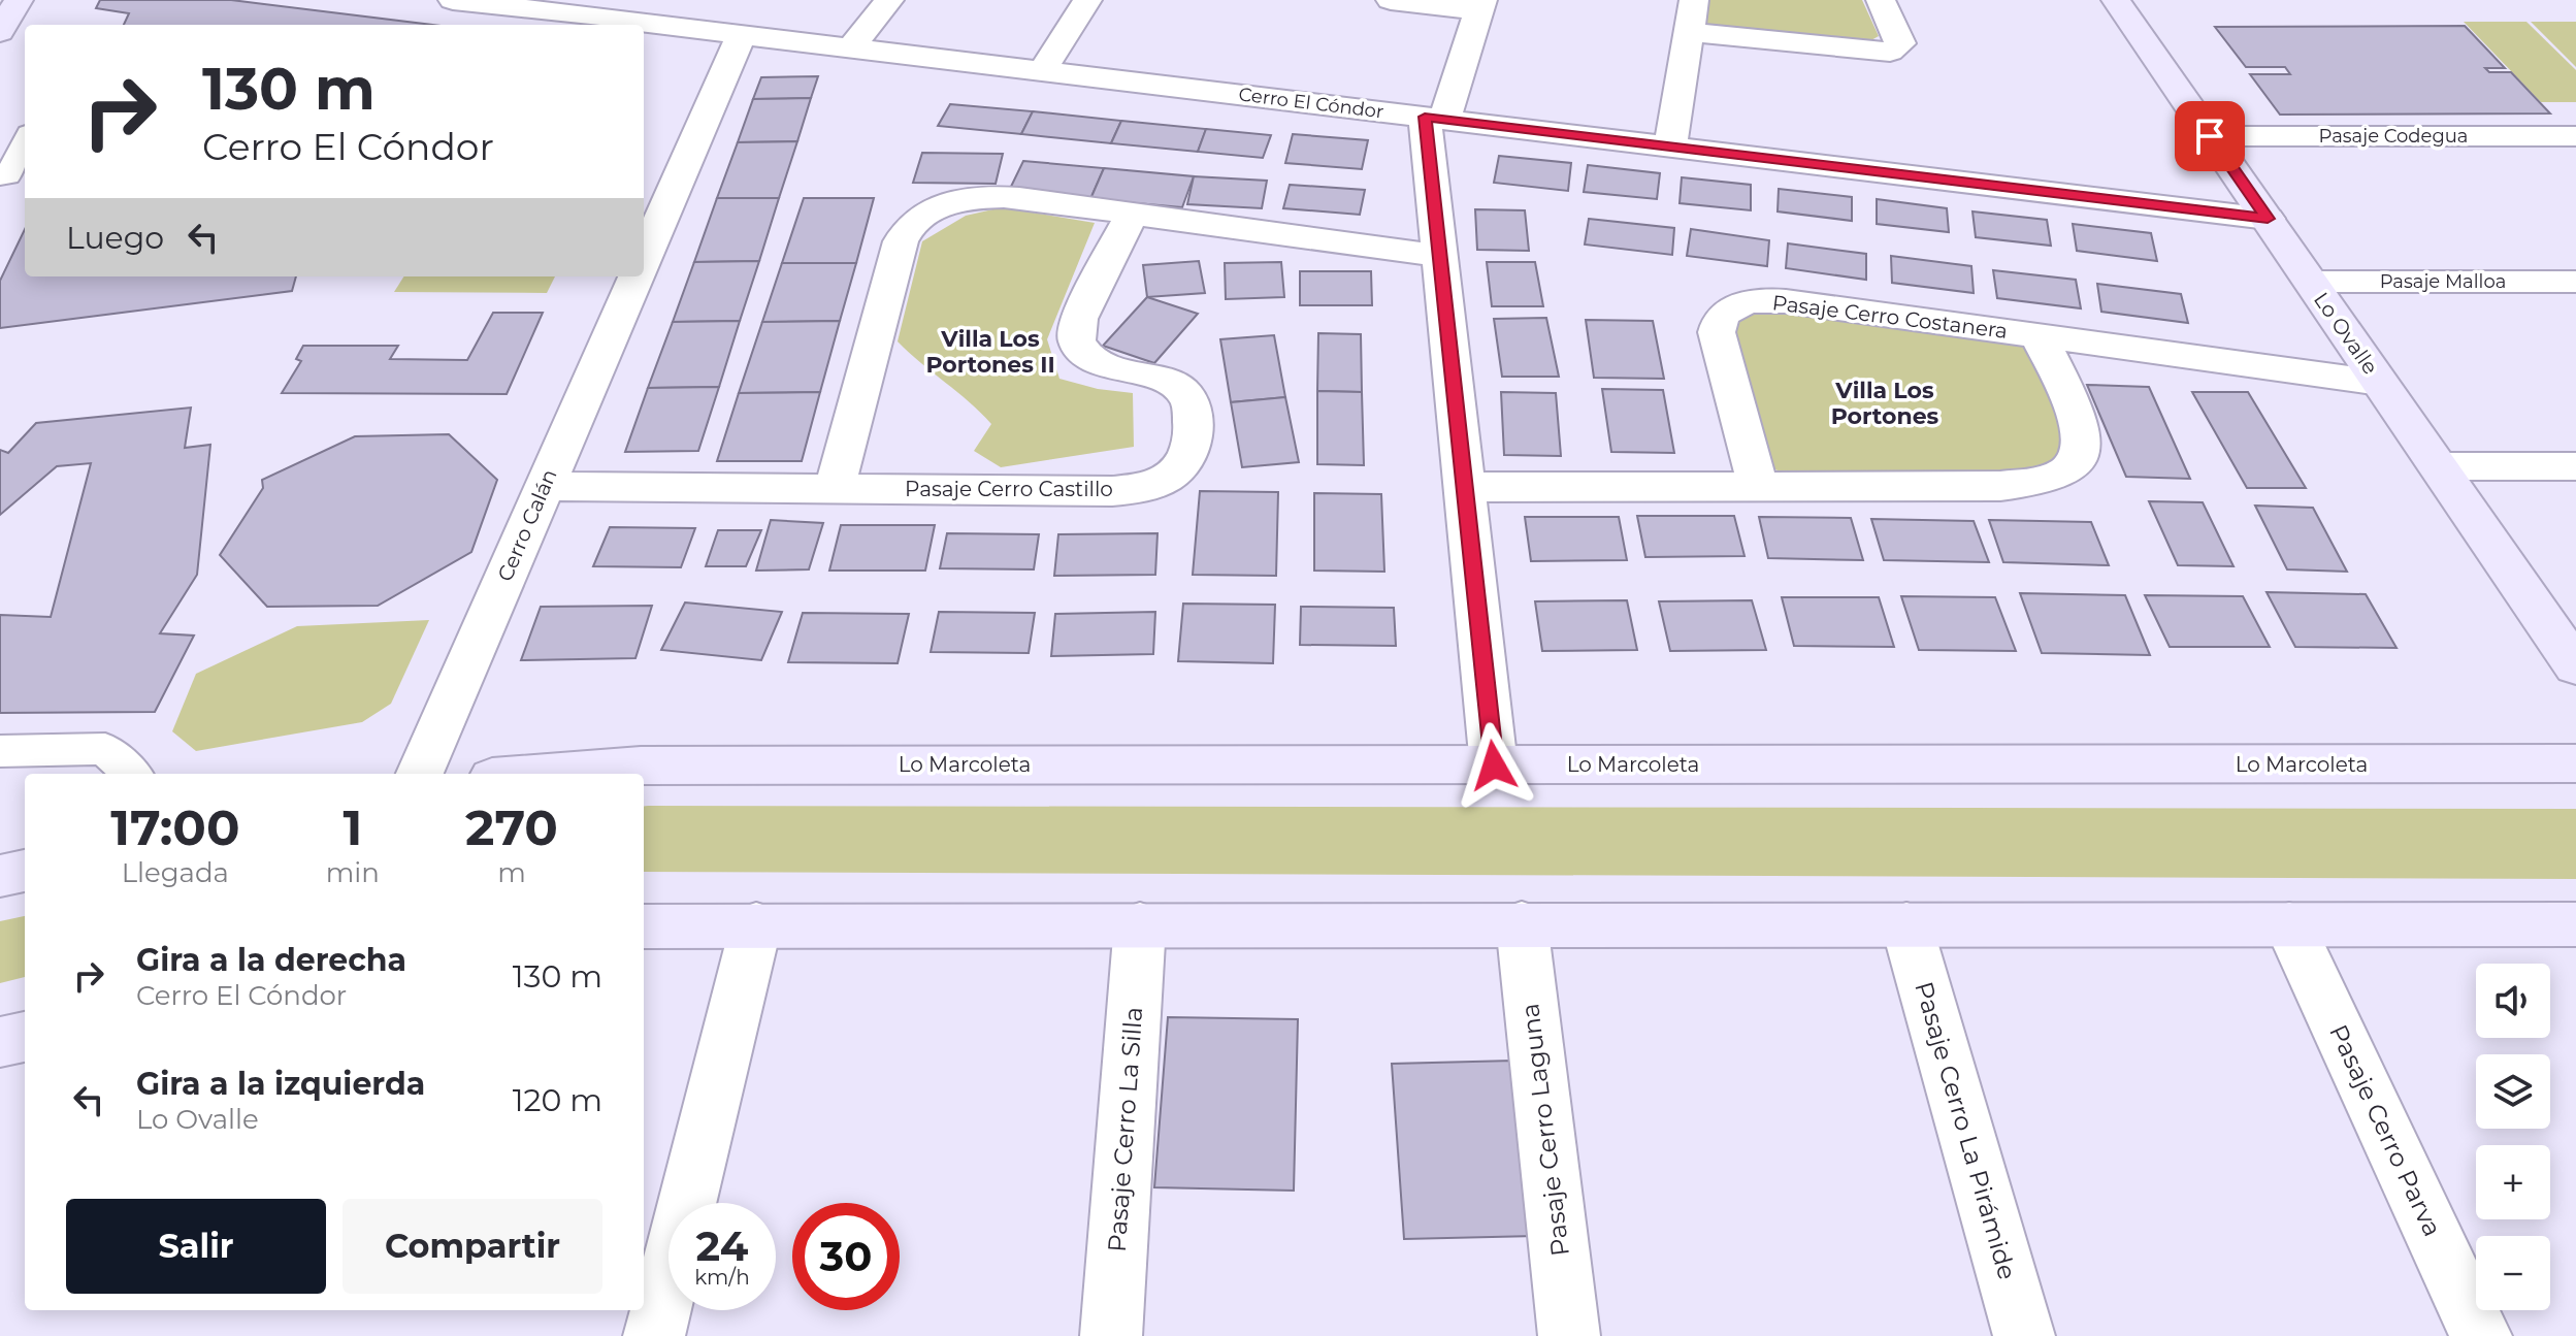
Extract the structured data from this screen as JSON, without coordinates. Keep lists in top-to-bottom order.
{
  "streets": {
    "main road": ["Lo Ovalle", "Lo Marcoleta"],
    "street": [
      "Cerro El Cóndor",
      "Pasaje Codegua",
      "Pasaje Malloa",
      "Pasaje Cerro Costanera",
      "Pasaje Cerro Castillo",
      "Cerro Calán",
      "Pasaje Cerro La Silla",
      "Pasaje Cerro Laguna",
      "Pasaje Cerro La Pirámide",
      "Pasaje Cerro Parva"
    ]
  },
  "crossings": [
    ["Cerro El Cóndor", "Lo Ovalle"],
    ["Cerro El Cóndor", "Cerro Calán"],
    ["Pasaje Codegua", "Lo Ovalle"],
    ["Pasaje Malloa", "Lo Ovalle"],
    ["Pasaje Cerro Costanera", "Lo Ovalle"],
    ["Pasaje Cerro Castillo", "Cerro Calán"]
  ],
  "districts": ["Villa Los Portones II", "Villa Los Portones"],
  "page": {
    "turn": ["130 m", "Cerro El Cóndor"],
    "then": "Luego",
    "eta": [
      "17:00",
      "Llegada",
      "1",
      "min",
      "270",
      "m"
    ],
    "list": [
      {
        "name": "Gira a la derecha",
        "note": "Cerro El Cóndor",
        "value": "130 m"
      },
      {
        "name": "Gira a la izquierda",
        "note": "Lo Ovalle",
        "value": "120 m"
      }
    ],
    "map_buttons": ["+", "−"],
    "buttons": ["Salir", "Compartir"],
    "speed": "24 km/h",
    "limit": "30"
  }
}
